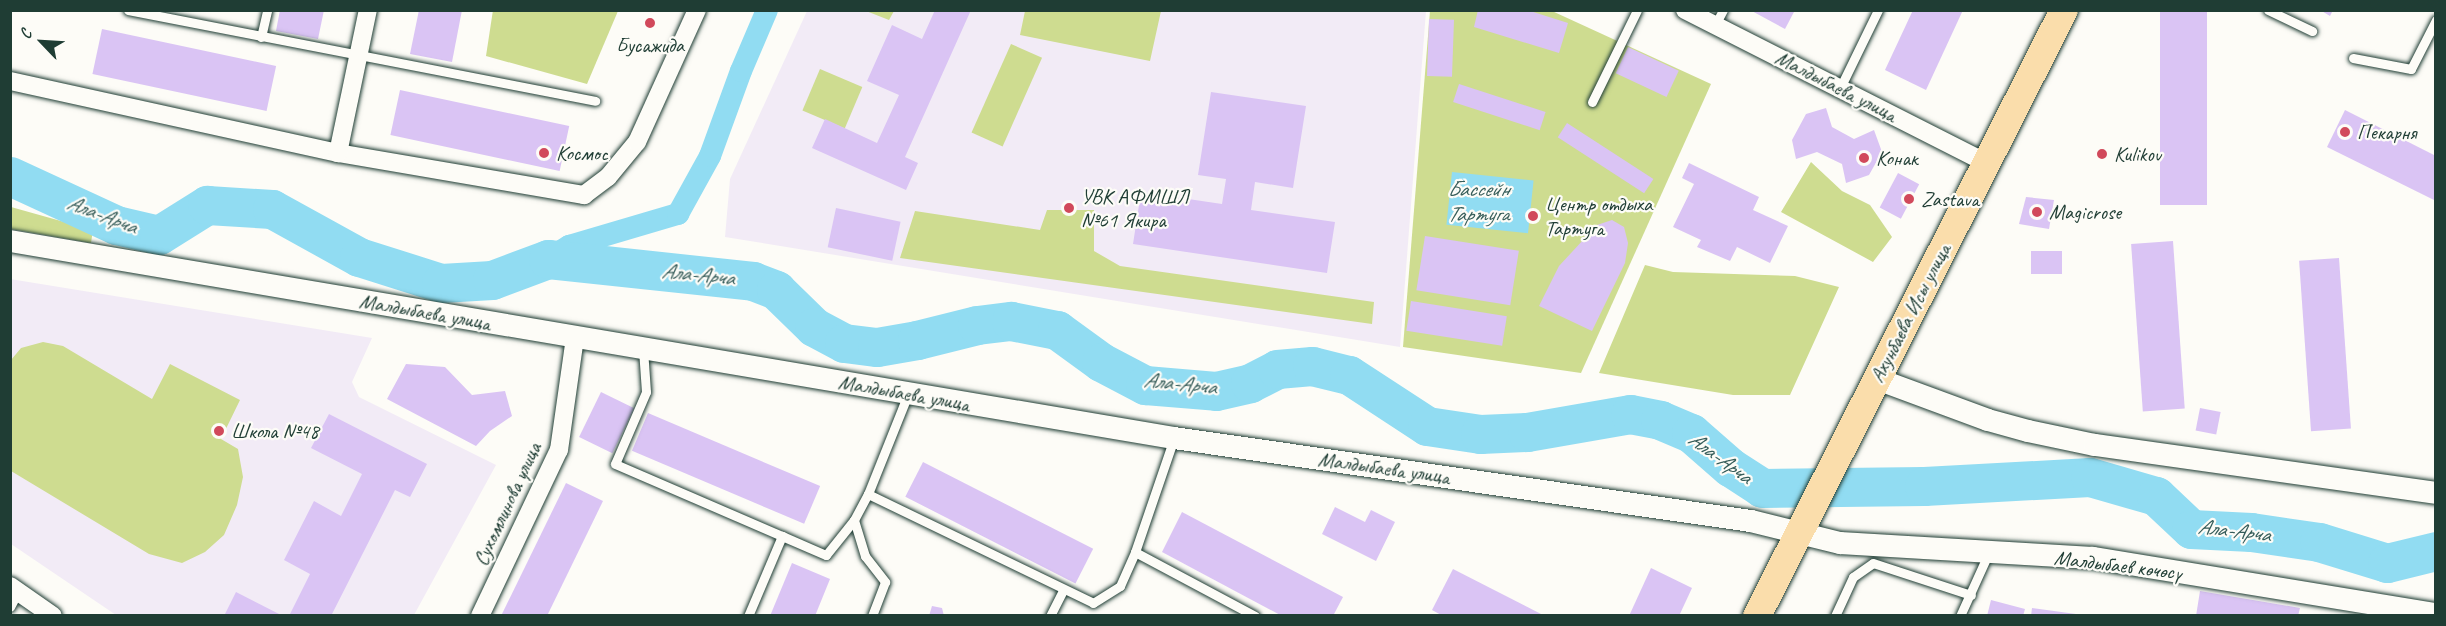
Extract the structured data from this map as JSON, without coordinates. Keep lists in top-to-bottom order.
{
  "streets": {
    "main road": ["Ахунбаева Исы улица"],
    "street": ["Малдыбаева улица", "Сухомлинова улица", "Малдыбаев көчөсү"]
  },
  "crossings": [
    ["Малдыбаева улица", "Ахунбаева Исы улица"],
    ["Малдыбаева улица", "Сухомлинова улица"],
    ["Малдыбаева улица", "Малдыбаев көчөсү"],
    ["Ахунбаева Исы улица", "Малдыбаев көчөсү"]
  ],
  "water": ["Бассейн Тартуга", "Ала-Арча"],
  "places": [
    "Бусажида",
    "Пекарня",
    "Космос",
    "Kulikov",
    "Конак",
    "Zastava",
    "УВК АФМШЛ №61 Якира",
    "Magicrose",
    "Центр отдыха Тартуга",
    "Школа №48"
  ],
  "north": "top left"
}
